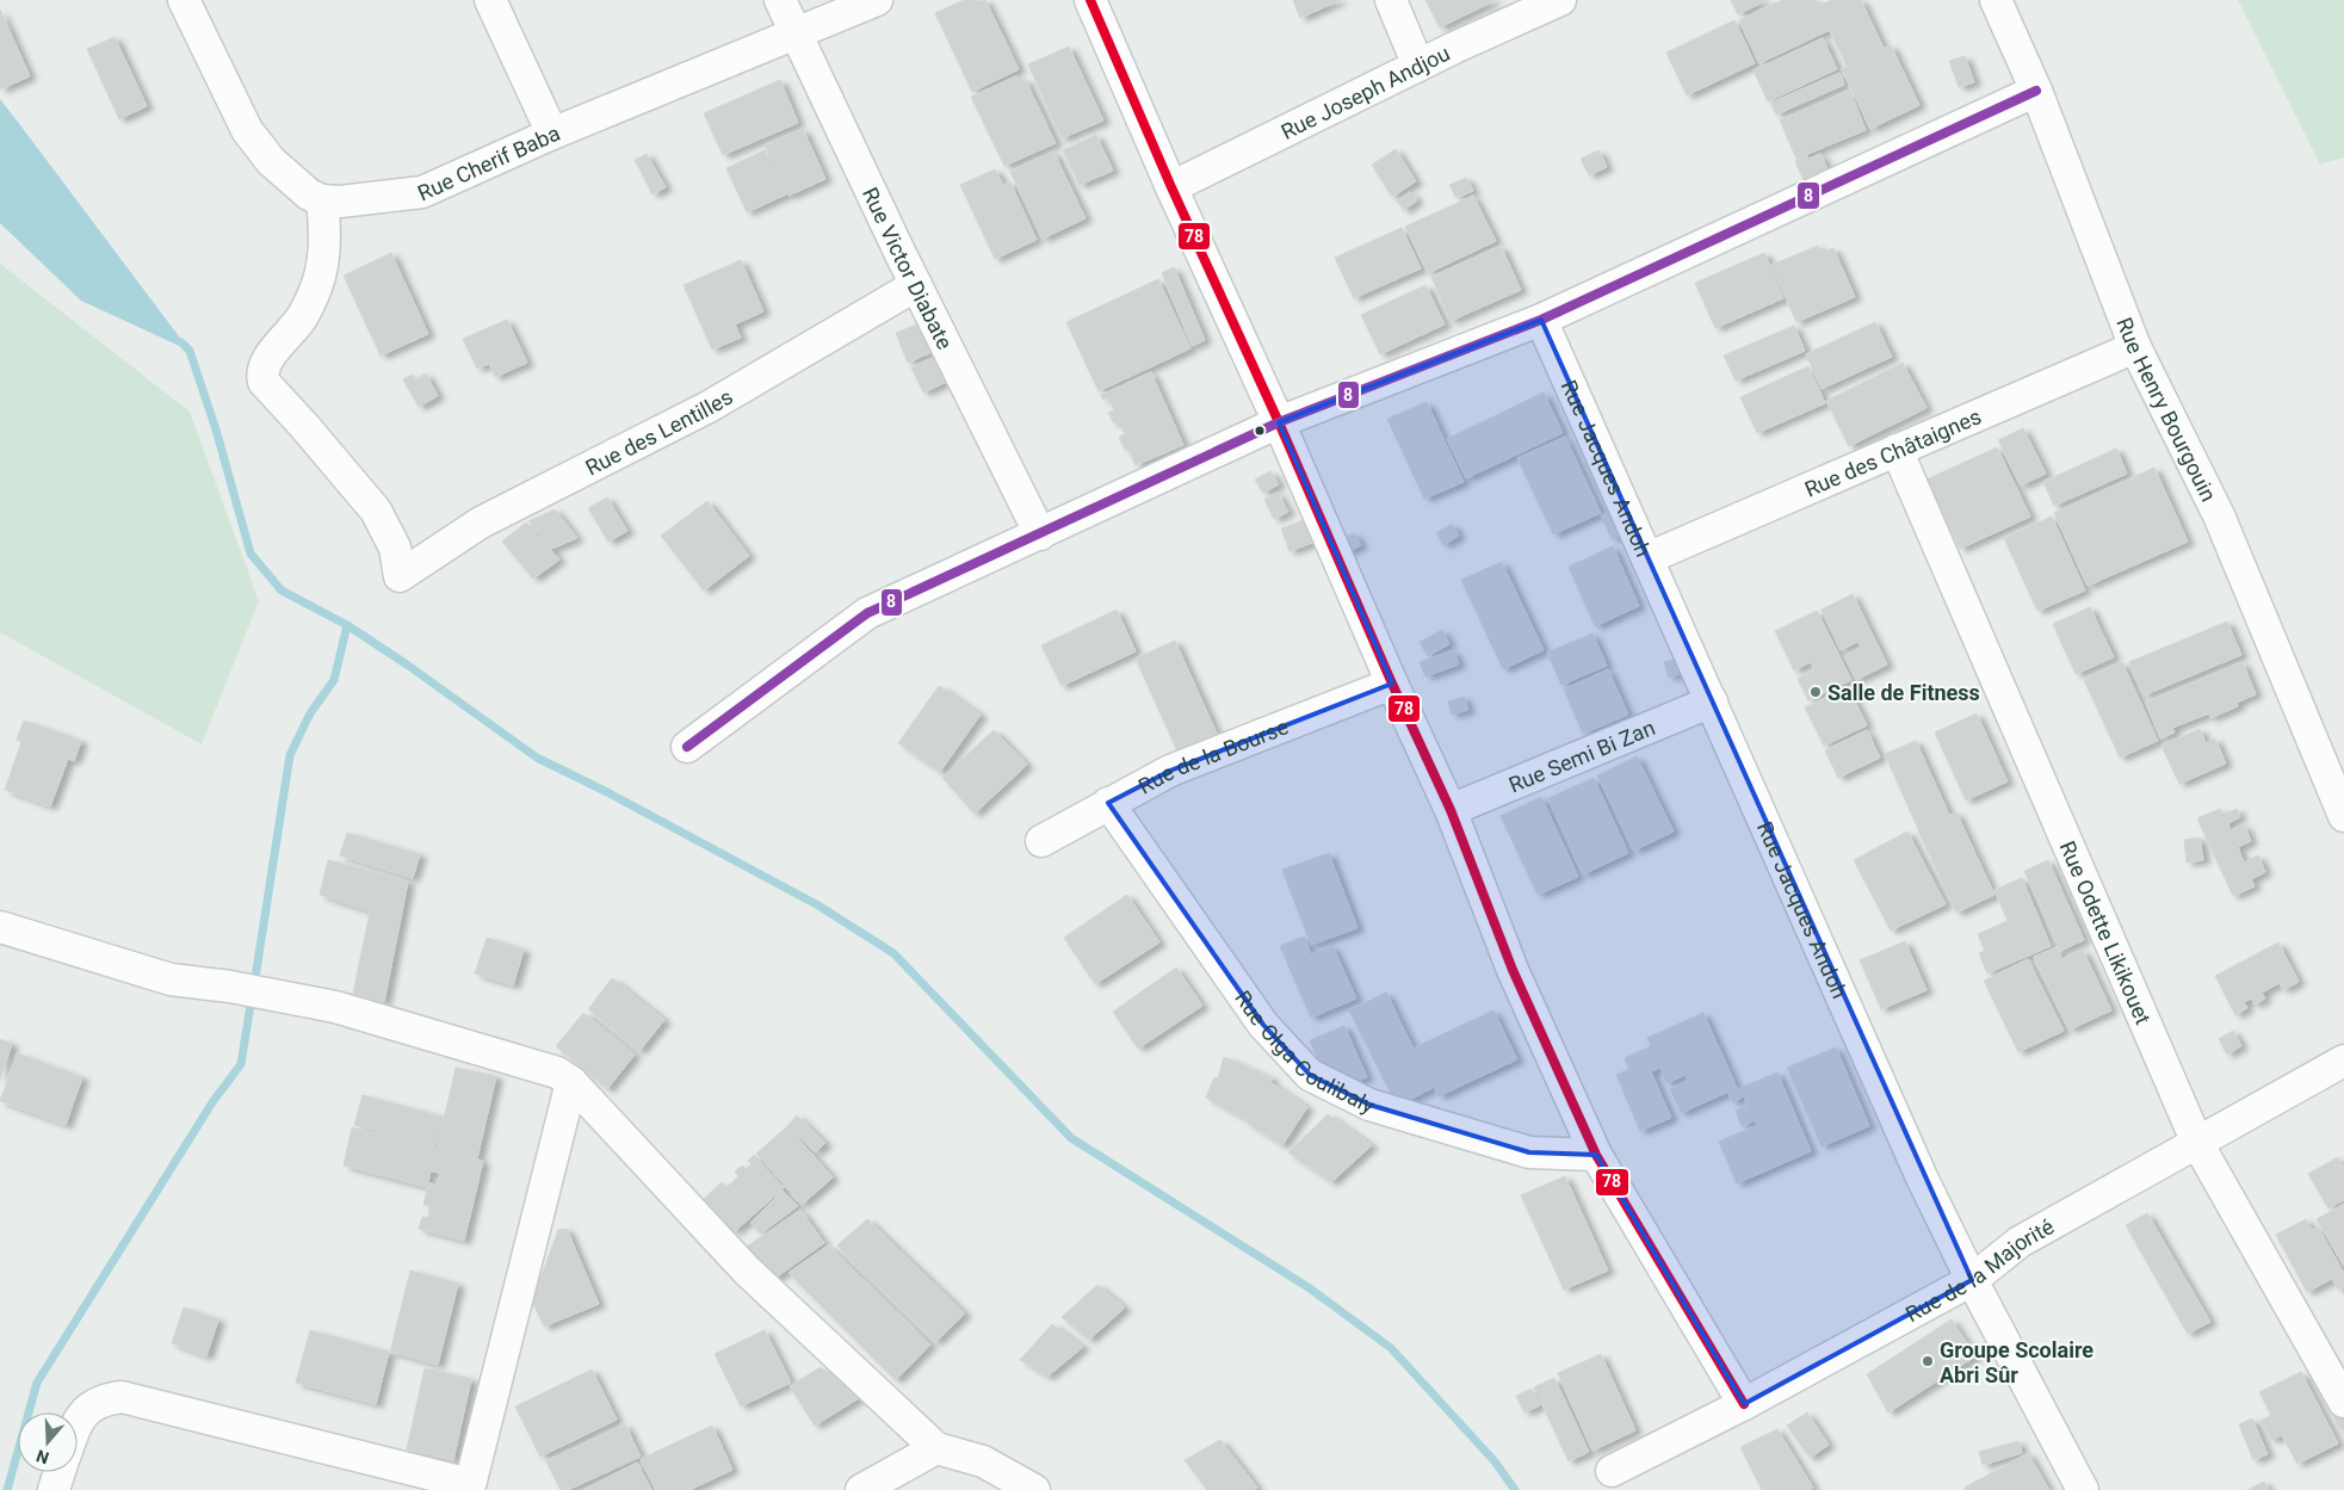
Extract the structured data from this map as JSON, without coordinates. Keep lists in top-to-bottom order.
{
  "streets": {
    "street": [
      "Rue Joseph Andjou",
      "Rue Cherif Baba",
      "Rue Victor Diabate",
      "Rue Henry Bourgouin",
      "Rue des Lentilles",
      "Rue des Châtaignes",
      "Rue Jacques Andoh",
      "Rue de la Bourse",
      "Rue Semi Bi Zan",
      "Rue Odette Likikouet",
      "Rue Olga Coulibaly",
      "Rue de la Majorité"
    ]
  },
  "crossings": [
    ["Rue Cherif Baba", "Rue Victor Diabate"],
    ["Rue Cherif Baba", "Rue des Lentilles"],
    ["Rue Victor Diabate", "Rue des Lentilles"],
    ["Rue Henry Bourgouin", "Rue des Châtaignes"],
    ["Rue des Châtaignes", "Rue Jacques Andoh"],
    ["Rue des Châtaignes", "Rue Odette Likikouet"],
    ["Rue Jacques Andoh", "Rue Semi Bi Zan"],
    ["Rue Jacques Andoh", "Rue de la Majorité"],
    ["Rue de la Bourse", "Rue Olga Coulibaly"],
    ["Rue Odette Likikouet", "Rue de la Majorité"]
  ],
  "places": ["Salle de Fitness", "Groupe Scolaire Abri Sûr"],
  "lines": ["transit line 78", "transit line 8"],
  "north": "bottom"
}
